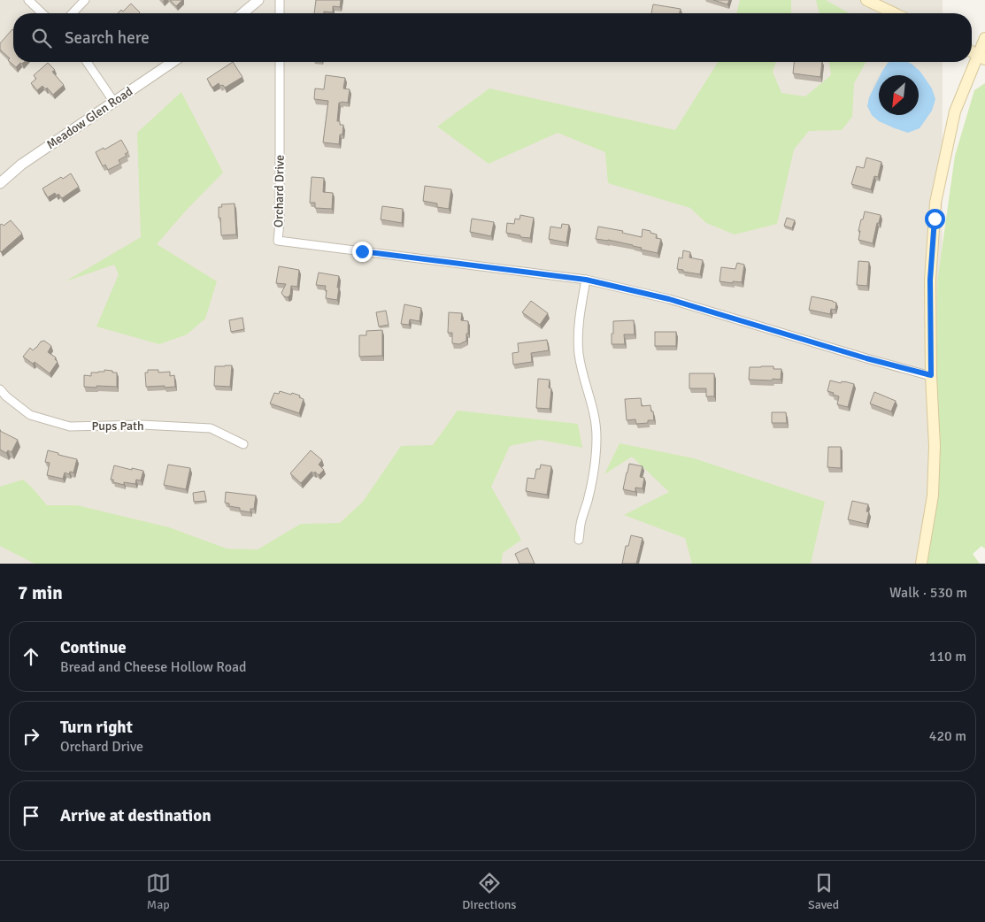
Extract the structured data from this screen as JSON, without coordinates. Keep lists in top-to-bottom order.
{
  "streets": {
    "street": ["Meadow Glen Road", "Orchard Drive", "Pups Path"]
  },
  "north": "bottom left",
  "page": {
    "search": "Search here",
    "heading": ["7 min", "Walk · 530 m"],
    "list": [
      ["Continue", "Bread and Cheese Hollow Road", "110 m"],
      ["Turn right", "Orchard Drive", "420 m"],
      "Arrive at destination"
    ],
    "nav": ["Map", "Directions", "Saved"]
  }
}
